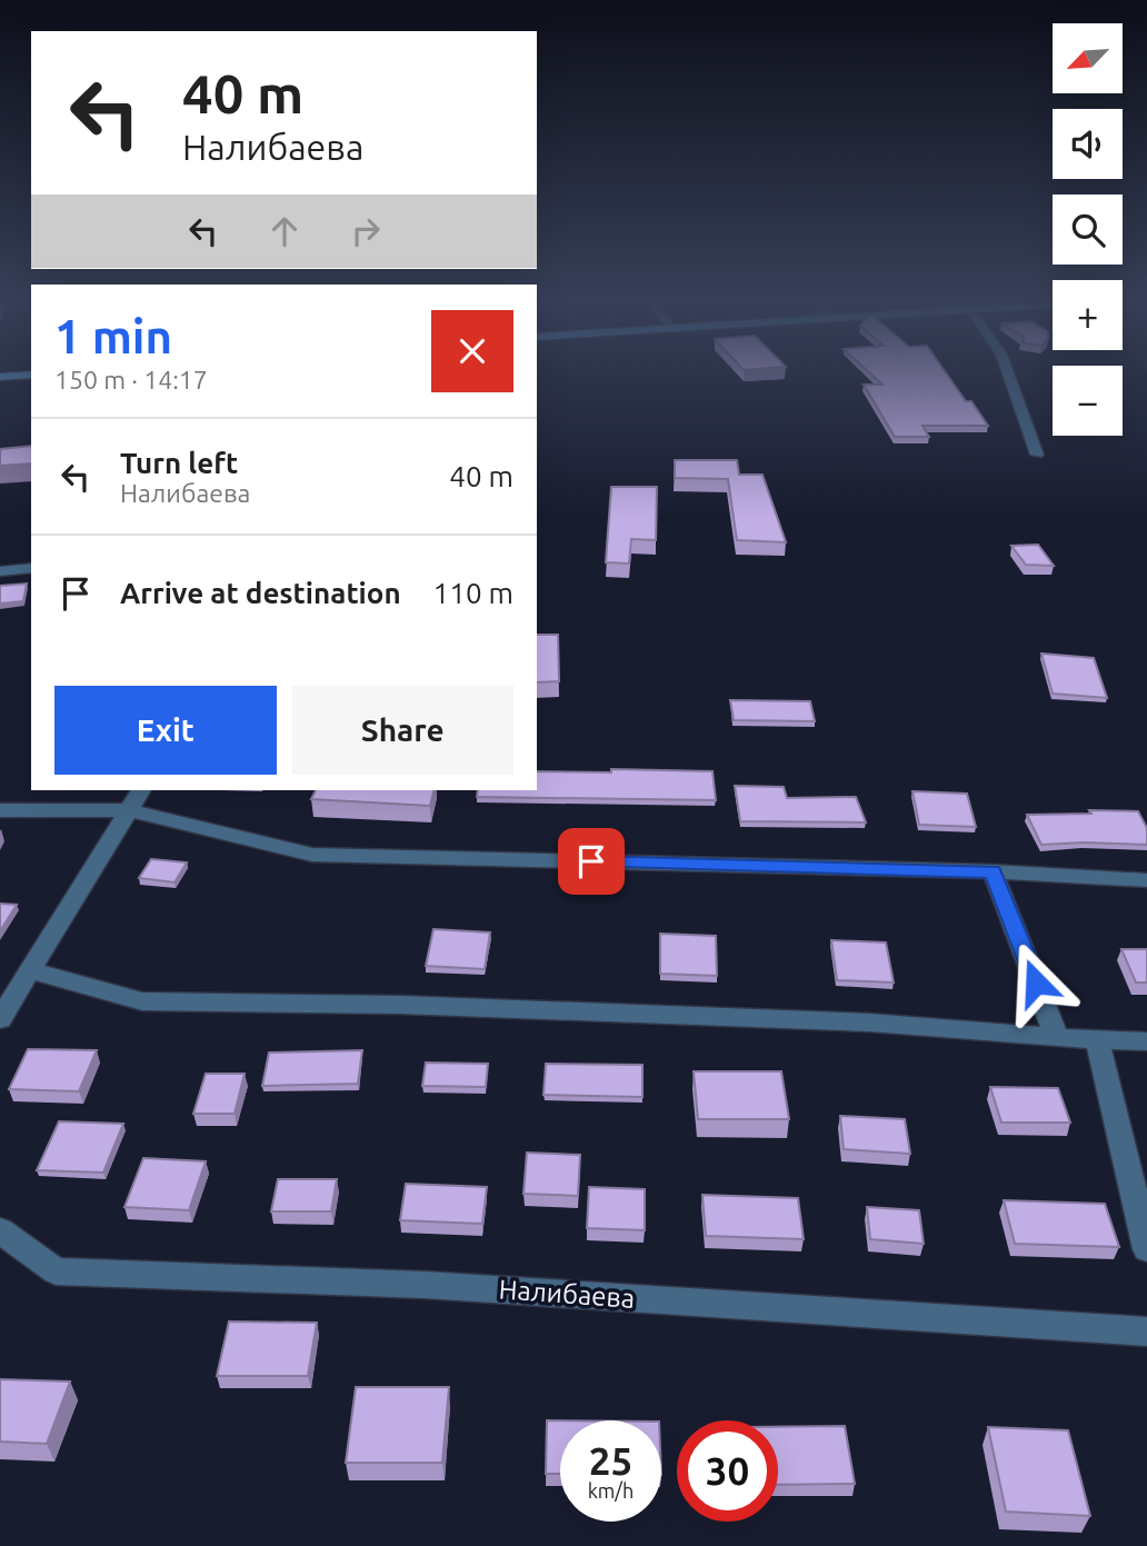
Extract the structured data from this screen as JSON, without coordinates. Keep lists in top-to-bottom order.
{
  "streets": {
    "street": ["Налибаева"]
  },
  "north": "bottom left",
  "page": {
    "map_buttons": ["+", "−"],
    "turn": ["40 m", "Налибаева"],
    "heading": ["1 min", "150 m · 14:17"],
    "list": [
      {
        "name": "Turn left",
        "note": "Налибаева",
        "value": "40 m"
      },
      {
        "name": "Arrive at destination",
        "value": "110 m"
      }
    ],
    "buttons": ["Exit", "Share"],
    "speed": "25 km/h",
    "limit": "30"
  }
}
